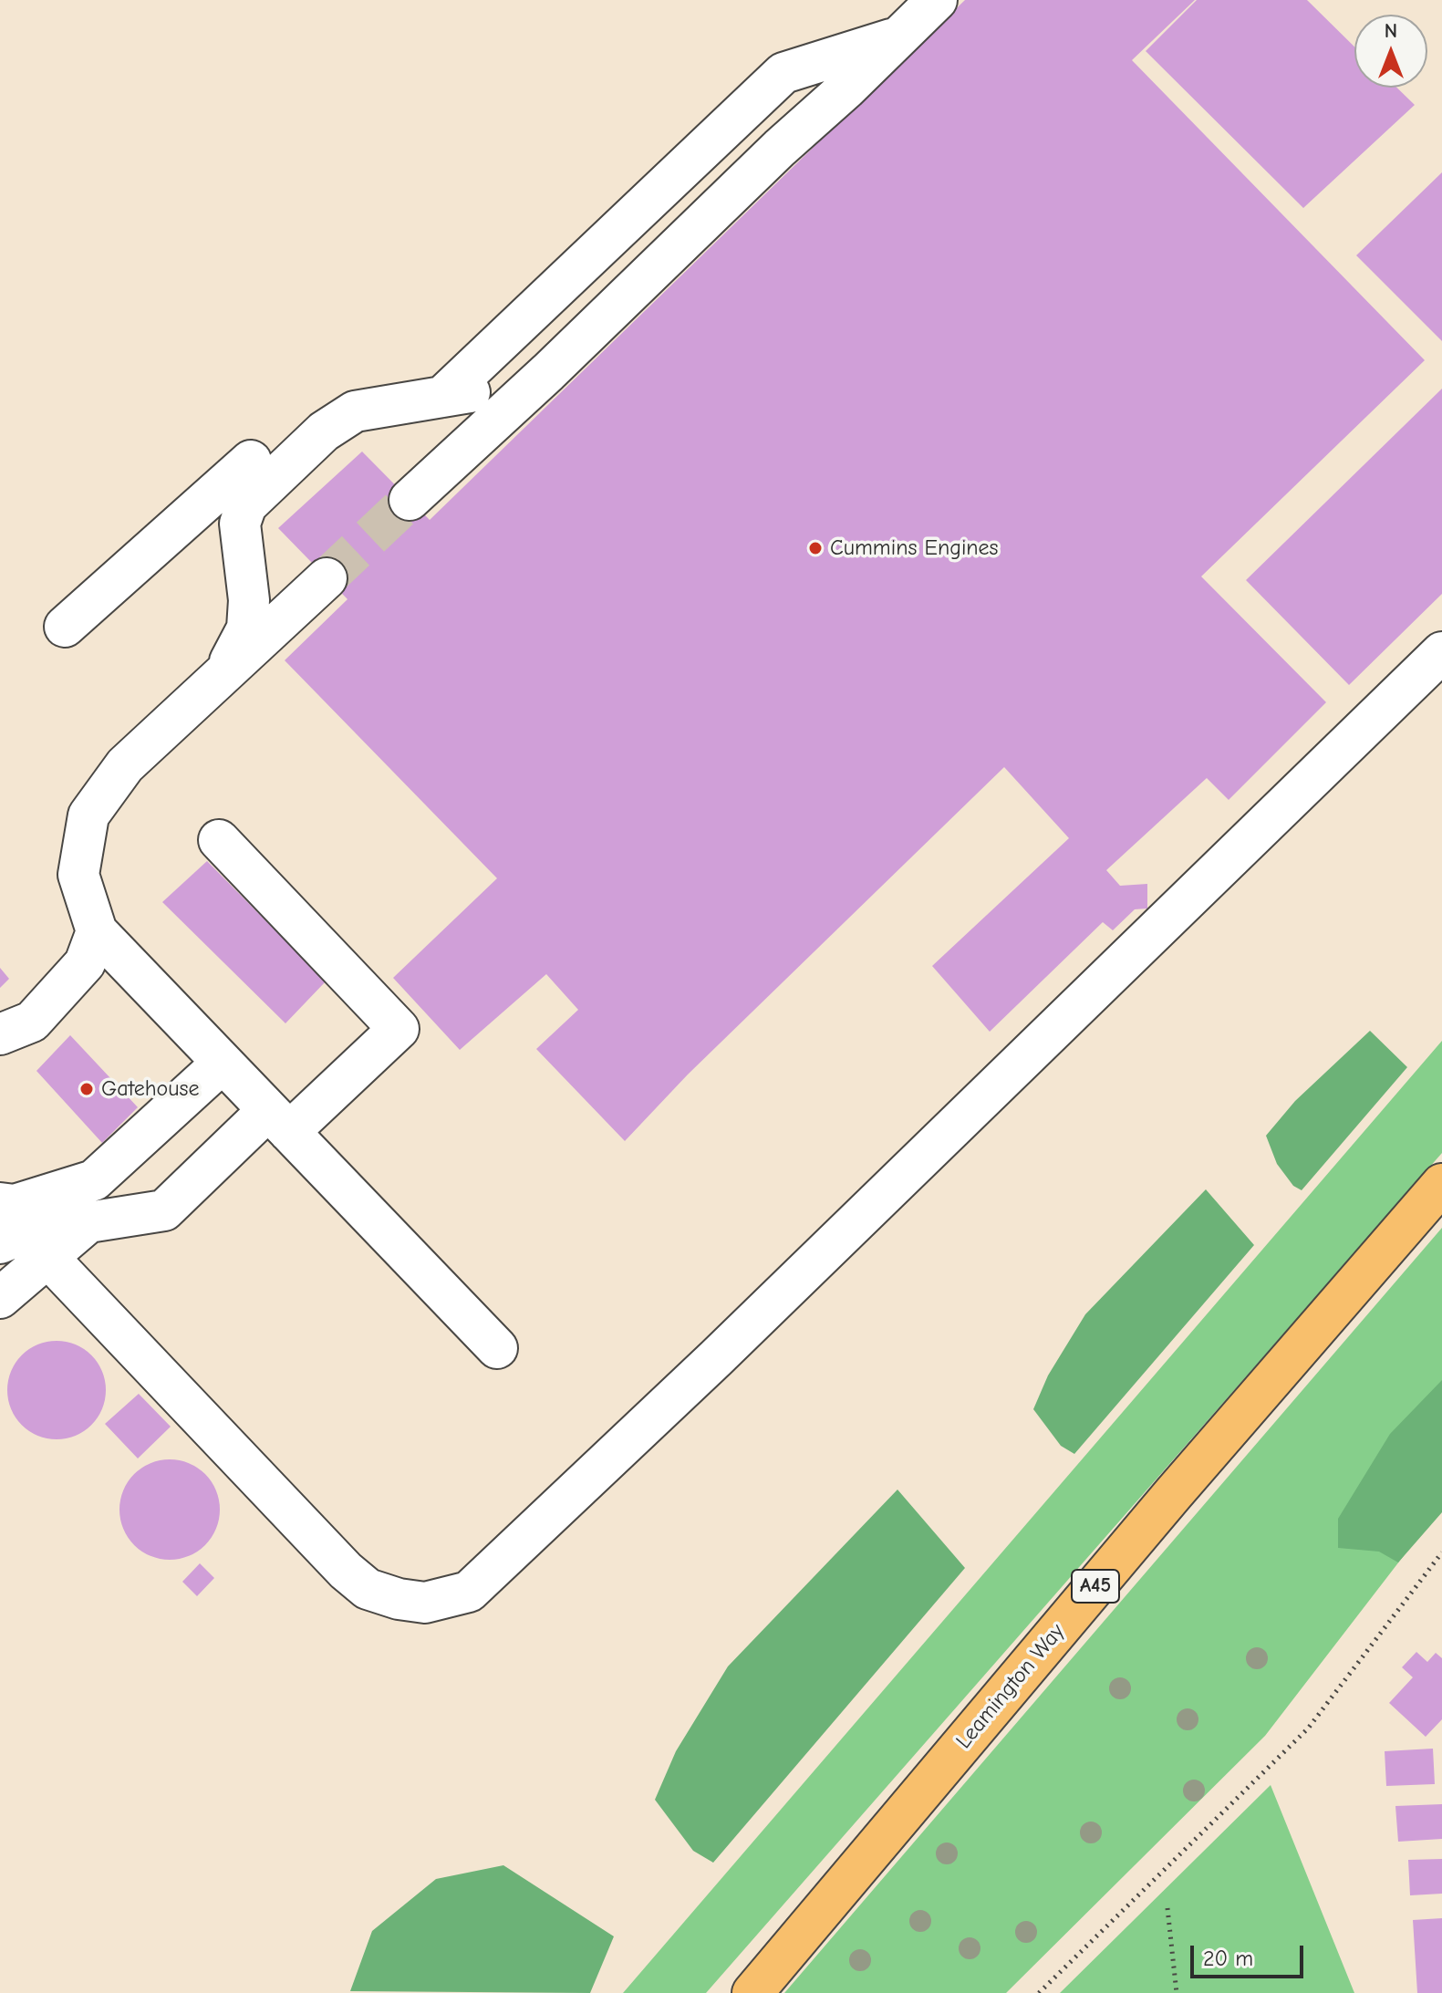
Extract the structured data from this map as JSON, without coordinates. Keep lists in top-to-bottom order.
{
  "streets": {
    "highway": ["A45", "Leamington Way"]
  },
  "places": ["Cummins Engines", "Gatehouse"],
  "scale_bar": "20 m",
  "north": "top"
}
